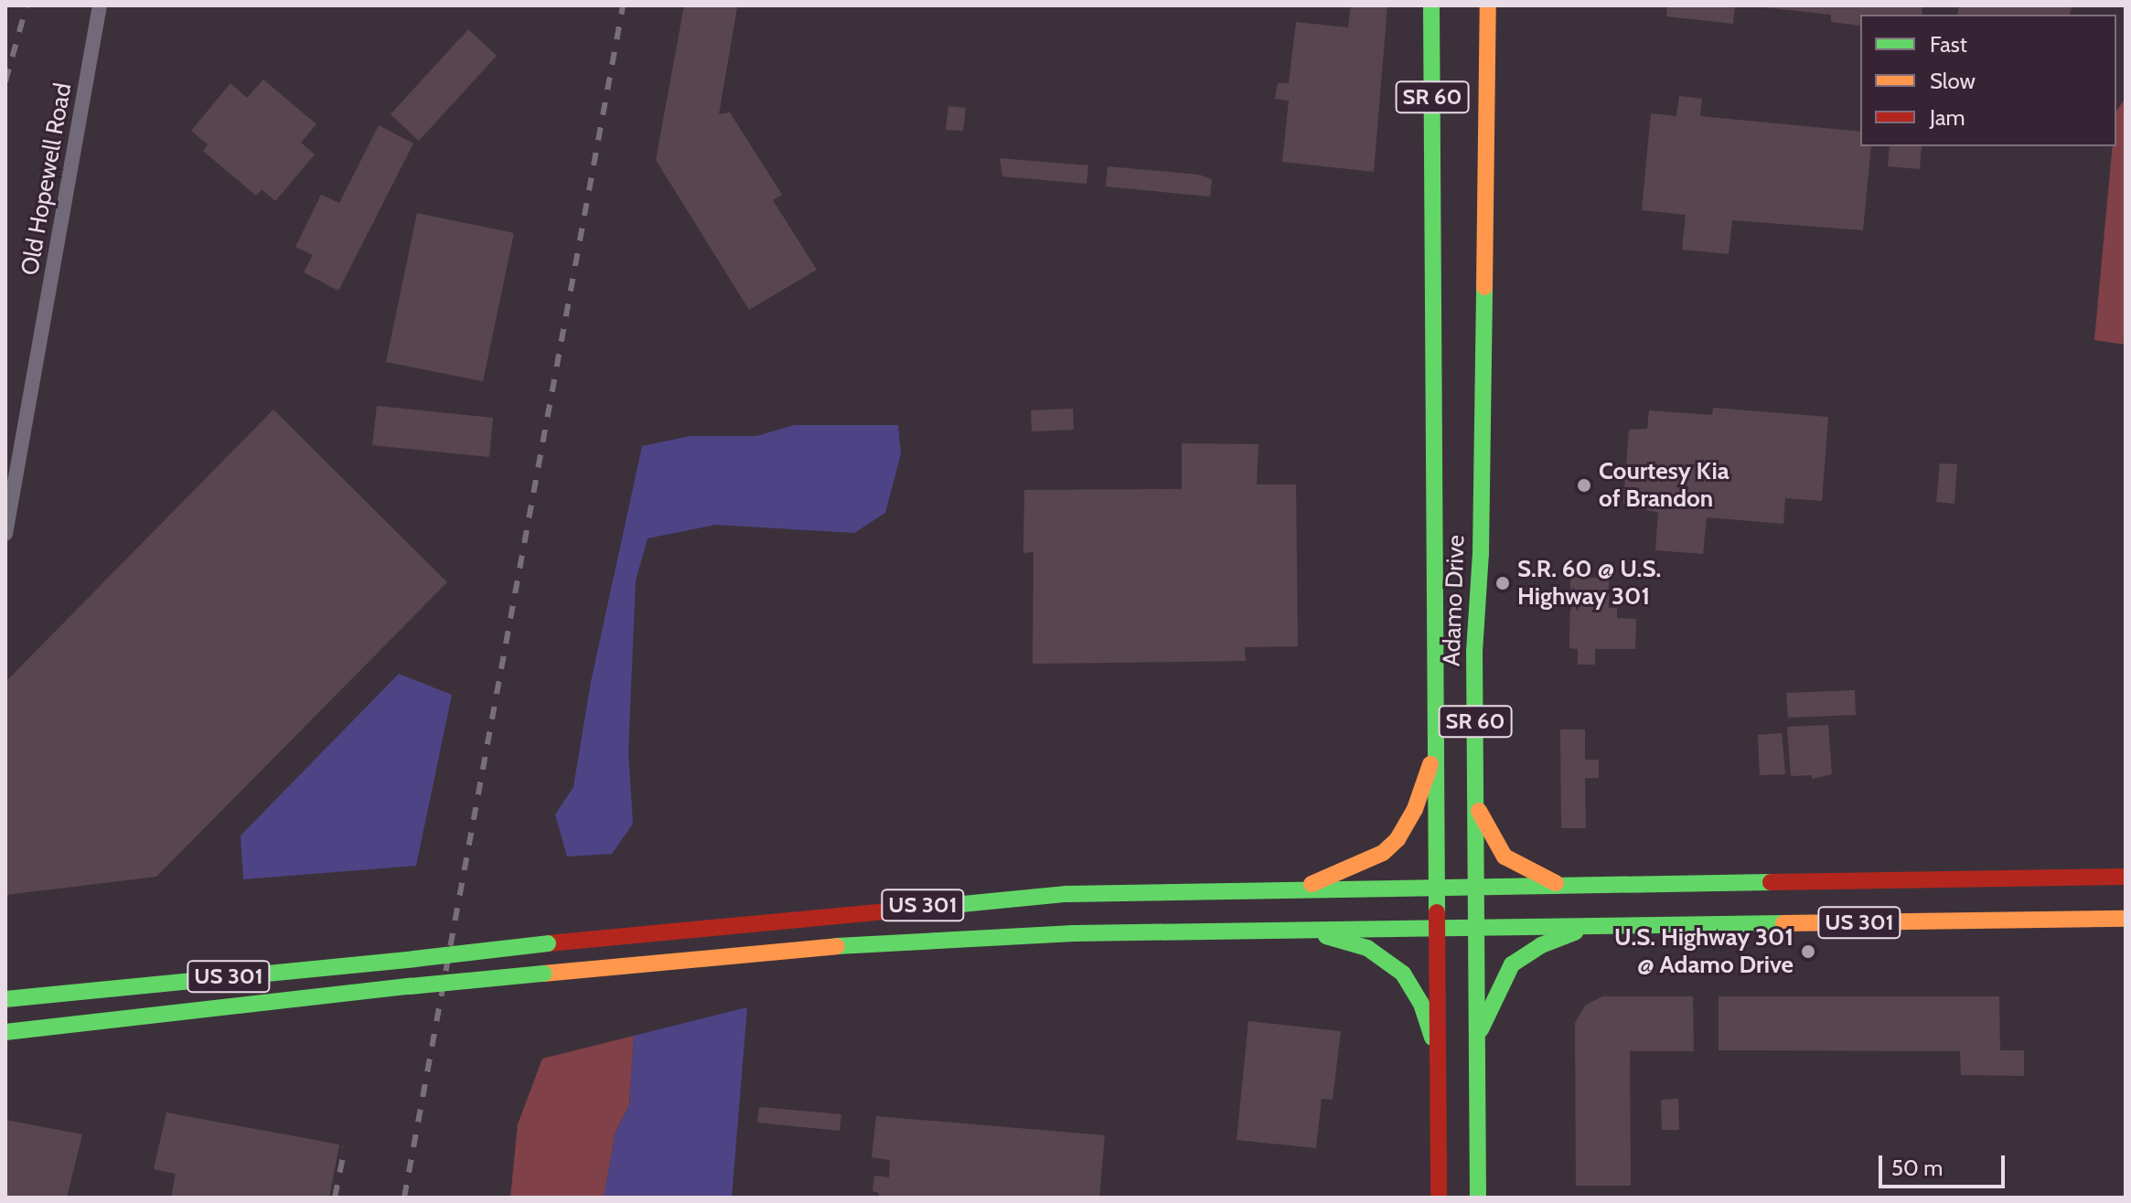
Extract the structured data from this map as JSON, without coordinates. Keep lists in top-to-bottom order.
{
  "streets": {
    "main road": ["SR 60", "Adamo Drive", "US 301"],
    "street": ["Old Hopewell Road"]
  },
  "crossings": [
    ["Adamo Drive", "US 301"]
  ],
  "places": ["Courtesy Kia of Brandon", "S.R. 60 @ U.S. Highway 301", "U.S. Highway 301 @ Adamo Drive"],
  "legend": ["Fast", "Slow", "Jam"],
  "scale_bar": "50 m"
}
